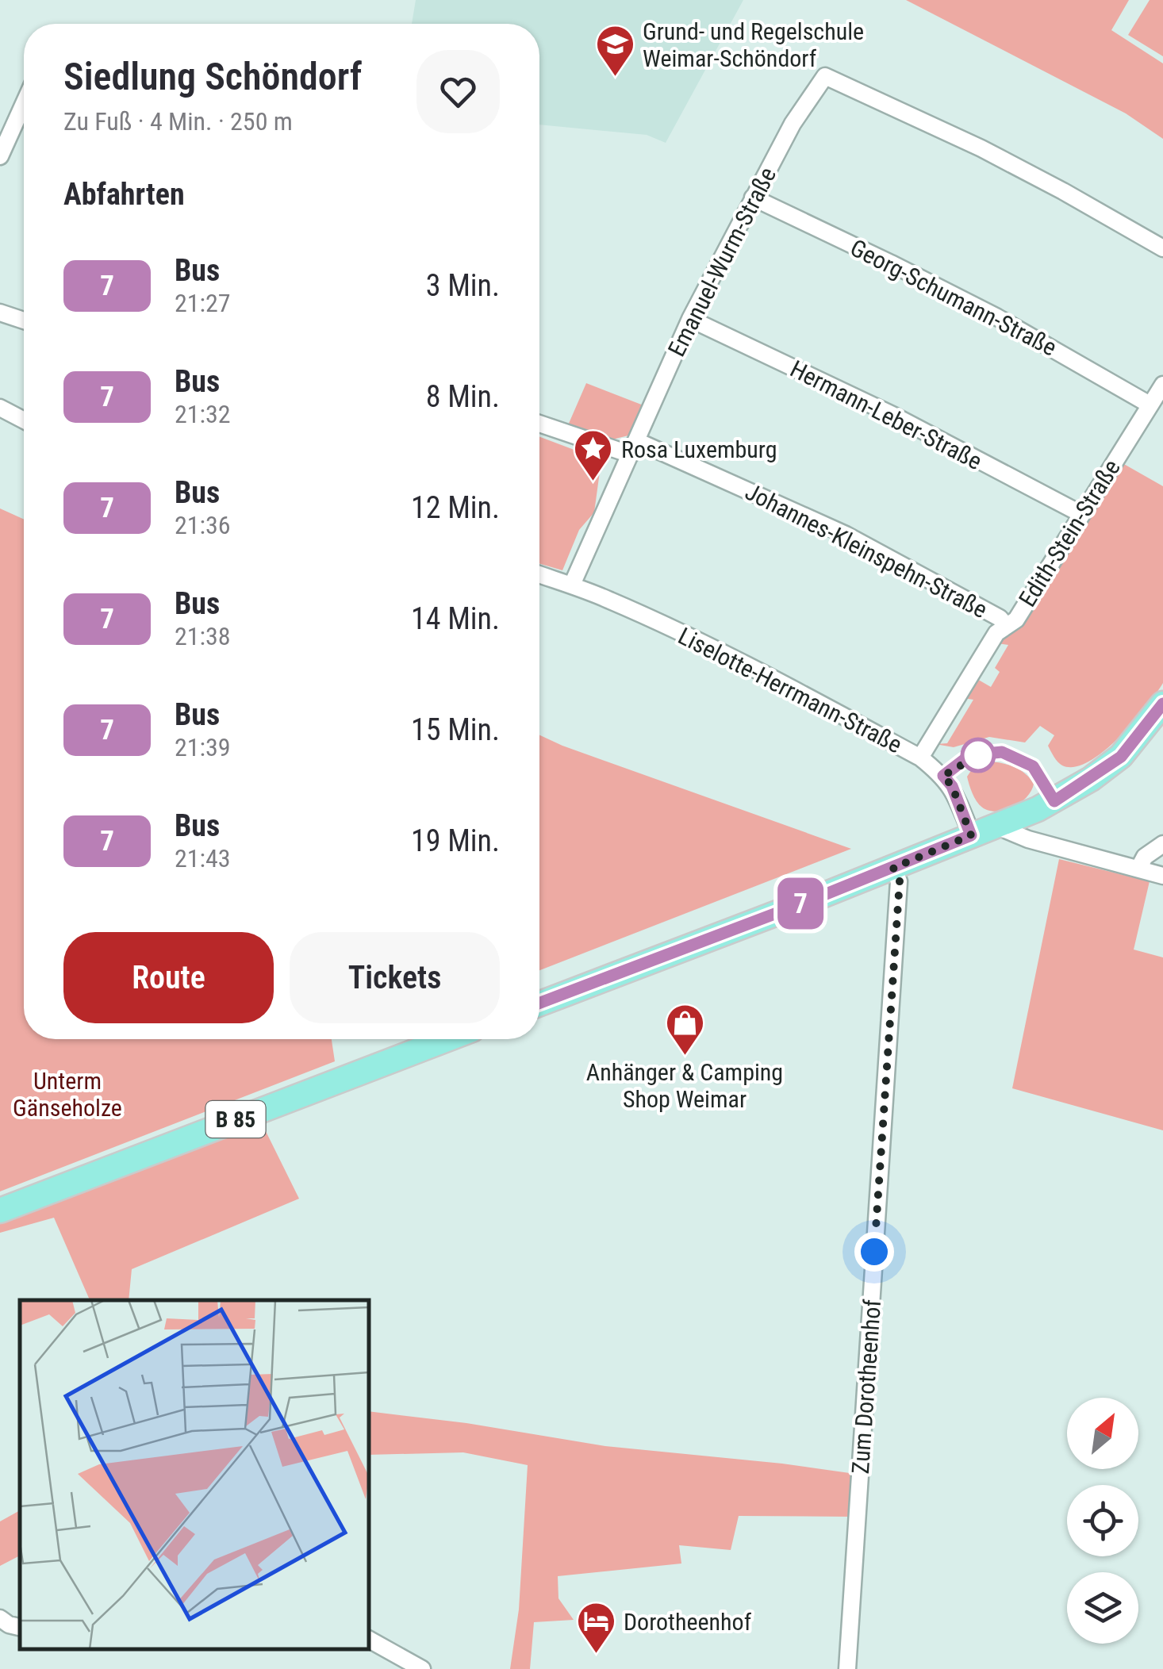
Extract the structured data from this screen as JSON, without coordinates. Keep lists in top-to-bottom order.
{
  "streets": {
    "main road": ["B 85"],
    "street": [
      "Emanuel-Wurm-Straße",
      "Georg-Schumann-Straße",
      "Hermann-Leber-Straße",
      "Edith-Stein-Straße",
      "Johannes-Kleinspehn-Straße",
      "Liselotte-Herrmann-Straße",
      "Zum Dorotheenhof"
    ]
  },
  "crossings": [
    ["Emanuel-Wurm-Straße", "Georg-Schumann-Straße"],
    ["Emanuel-Wurm-Straße", "Hermann-Leber-Straße"],
    ["Emanuel-Wurm-Straße", "Johannes-Kleinspehn-Straße"],
    ["Emanuel-Wurm-Straße", "Liselotte-Herrmann-Straße"],
    ["Georg-Schumann-Straße", "Edith-Stein-Straße"],
    ["Hermann-Leber-Straße", "Edith-Stein-Straße"],
    ["Edith-Stein-Straße", "Johannes-Kleinspehn-Straße"],
    ["Edith-Stein-Straße", "Liselotte-Herrmann-Straße"]
  ],
  "parks": ["Unterm Gänseholze"],
  "places": {
    "school or university": ["Grund- und Regelschule Weimar-Schöndorf"],
    "place": ["Rosa Luxemburg"],
    "shop": ["Anhänger & Camping Shop Weimar"],
    "hotel": ["Dorotheenhof"]
  },
  "lines": ["bus line 7"],
  "north": "top right",
  "page": {
    "on_map": "7",
    "heading": [
      ["Siedlung Schöndorf", "Zu Fuß · 4 Min. · 250 m"],
      "Abfahrten"
    ],
    "list": [
      {
        "mark": "7",
        "name": "Bus",
        "note": "21:27",
        "value": "3 Min."
      },
      {
        "mark": "7",
        "name": "Bus",
        "note": "21:32",
        "value": "8 Min."
      },
      {
        "mark": "7",
        "name": "Bus",
        "note": "21:36",
        "value": "12 Min."
      },
      {
        "mark": "7",
        "name": "Bus",
        "note": "21:38",
        "value": "14 Min."
      },
      {
        "mark": "7",
        "name": "Bus",
        "note": "21:39",
        "value": "15 Min."
      },
      {
        "mark": "7",
        "name": "Bus",
        "note": "21:43",
        "value": "19 Min."
      }
    ],
    "buttons": ["Route", "Tickets"]
  }
}
